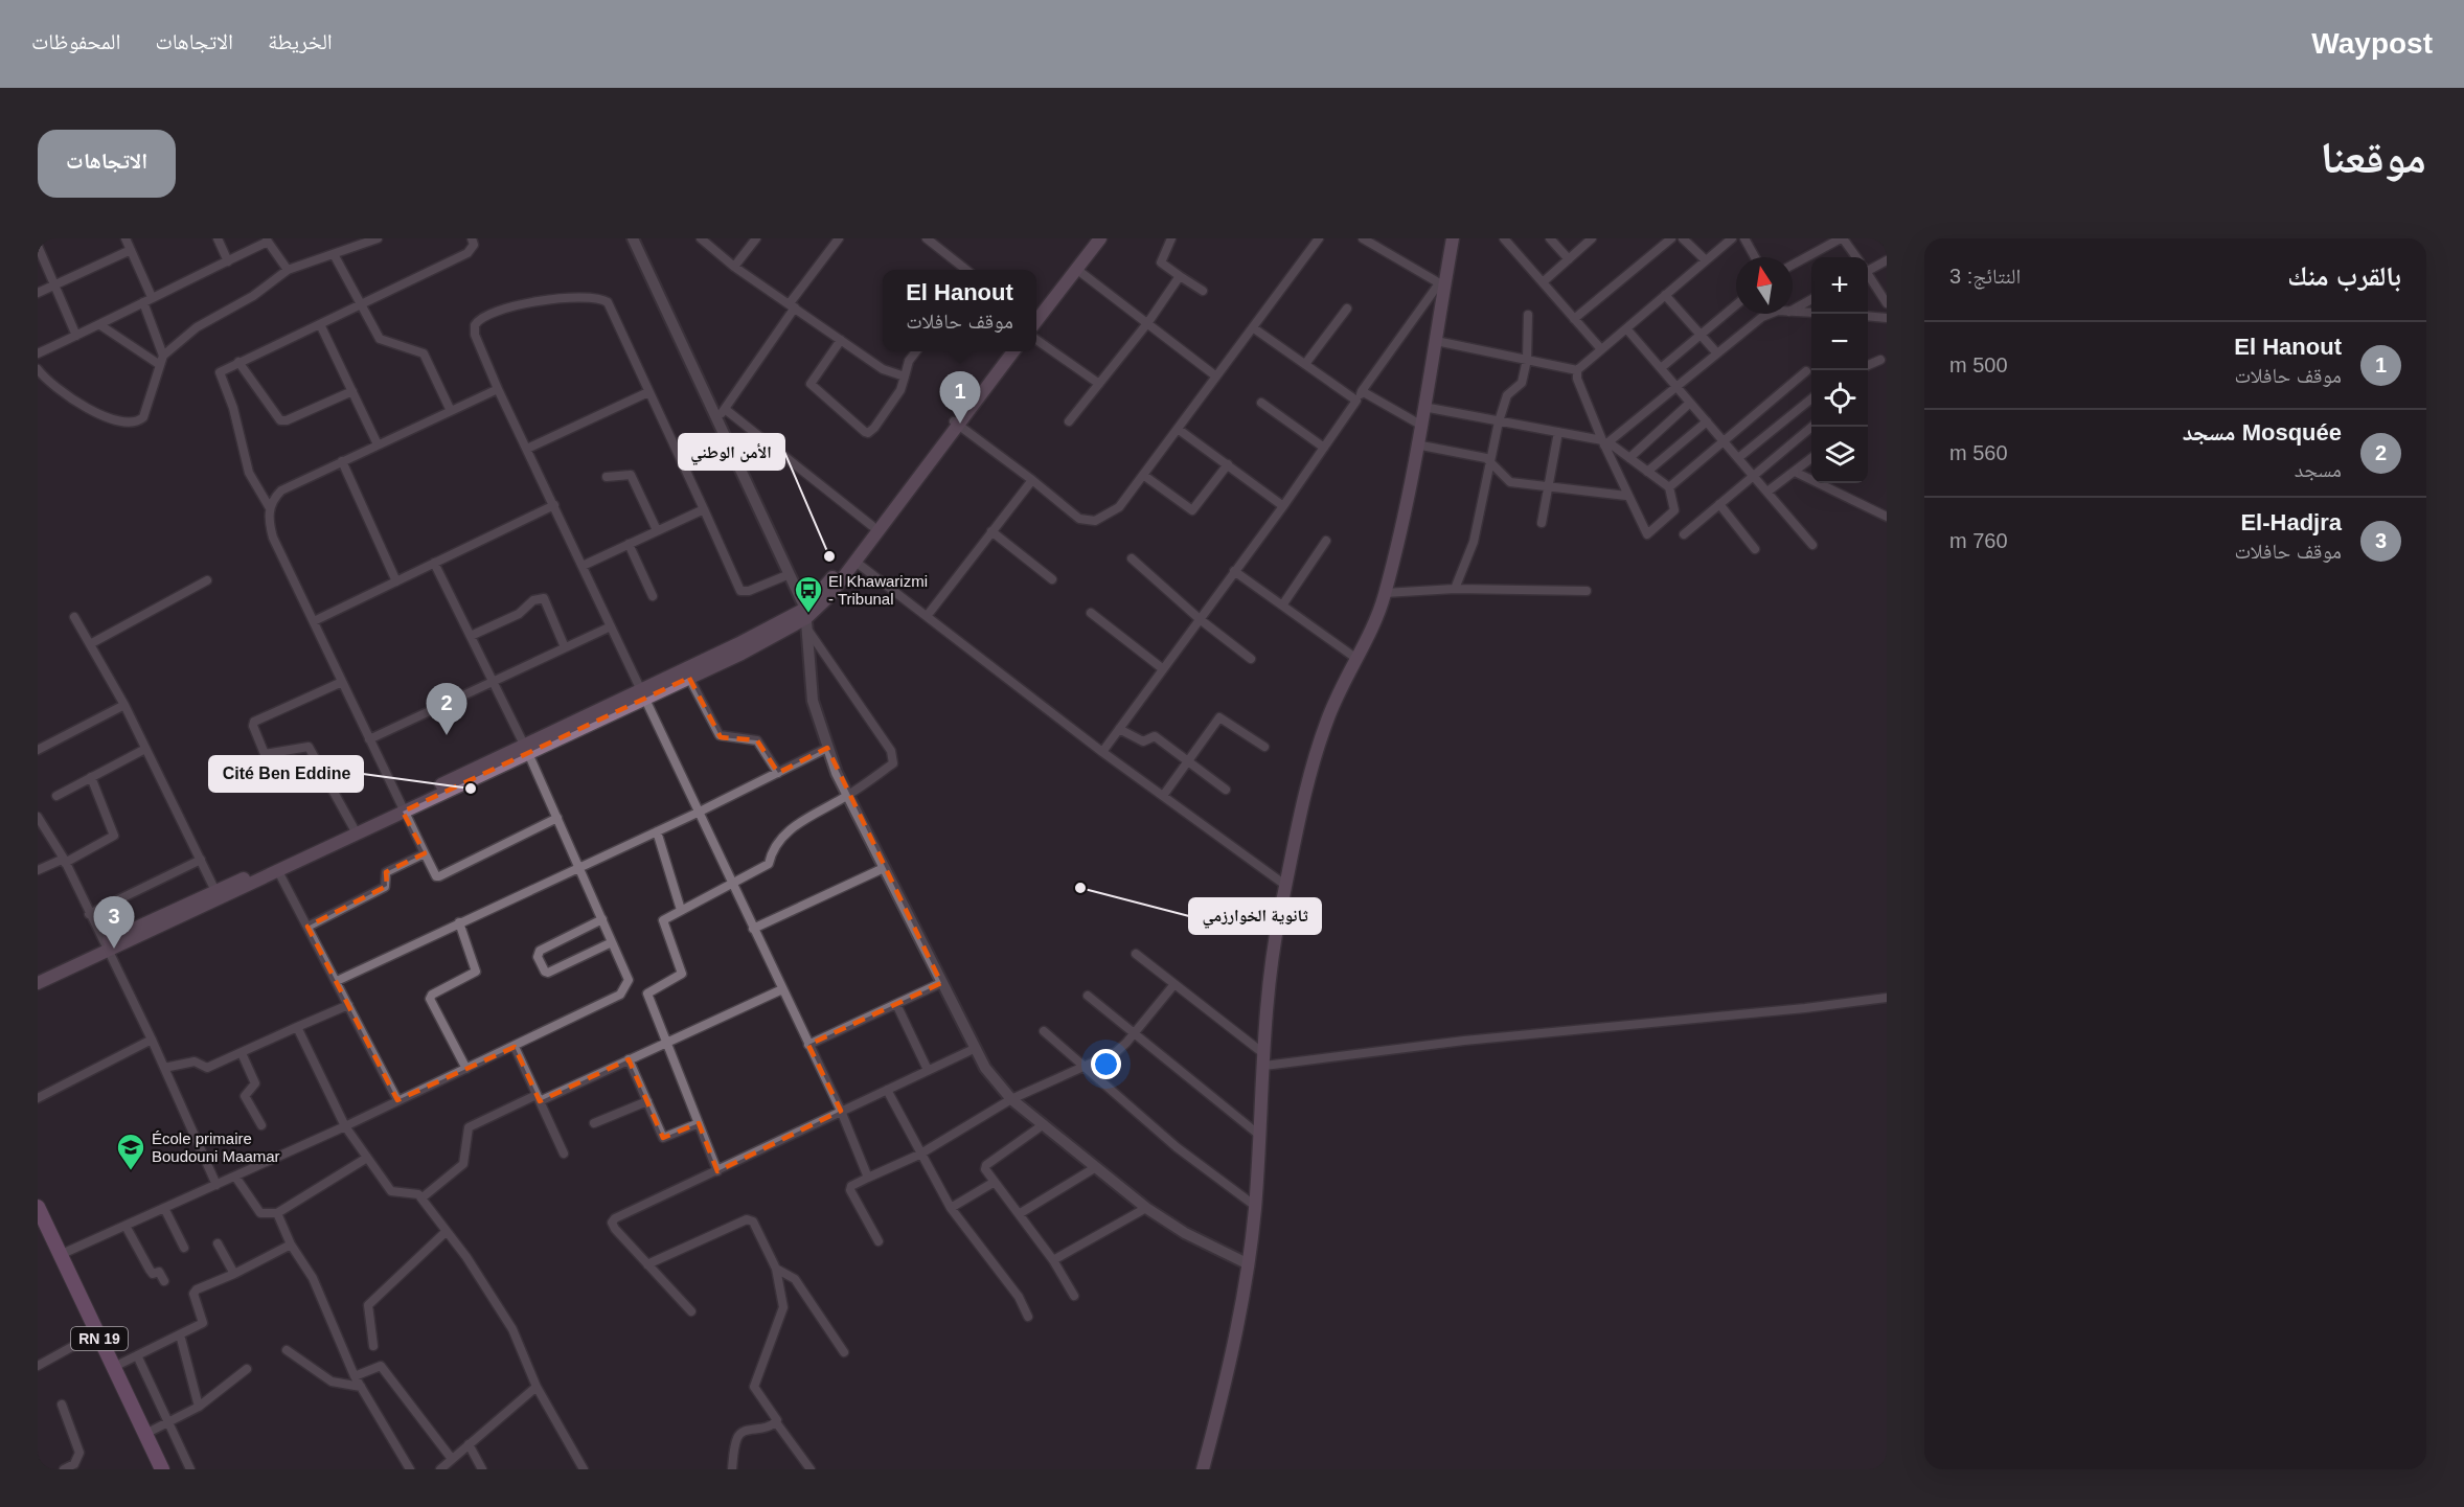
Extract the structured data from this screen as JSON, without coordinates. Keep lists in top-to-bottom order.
{
  "streets": {
    "highway": ["RN 19"]
  },
  "places": {
    "other": ["الأمن الوطني", "Cité Ben Eddine", "ثانوية الخوارزمي"],
    "bus stop": ["El Khawarizmi - Tribunal"],
    "school or university": ["École primaire Boudouni Maamar"]
  },
  "north": "top",
  "page": {
    "header": "Waypost",
    "nav": ["الخريطة", "الاتجاهات", "المحفوظات"],
    "title": "موقعنا",
    "buttons": "الاتجاهات",
    "heading": ["بالقرب منك", "النتائج: 3"],
    "map_buttons": ["+", "−"],
    "popup": ["El Hanout", "موقف حافلات"],
    "list": [
      {
        "mark": "1",
        "name": "El Hanout",
        "note": "موقف حافلات",
        "value": "500 m"
      },
      {
        "mark": "2",
        "name": "Mosquée مسجد",
        "note": "مسجد",
        "value": "560 m"
      },
      {
        "mark": "3",
        "name": "El-Hadjra",
        "note": "موقف حافلات",
        "value": "760 m"
      }
    ],
    "pins": ["1", "2", "3"]
  }
}
